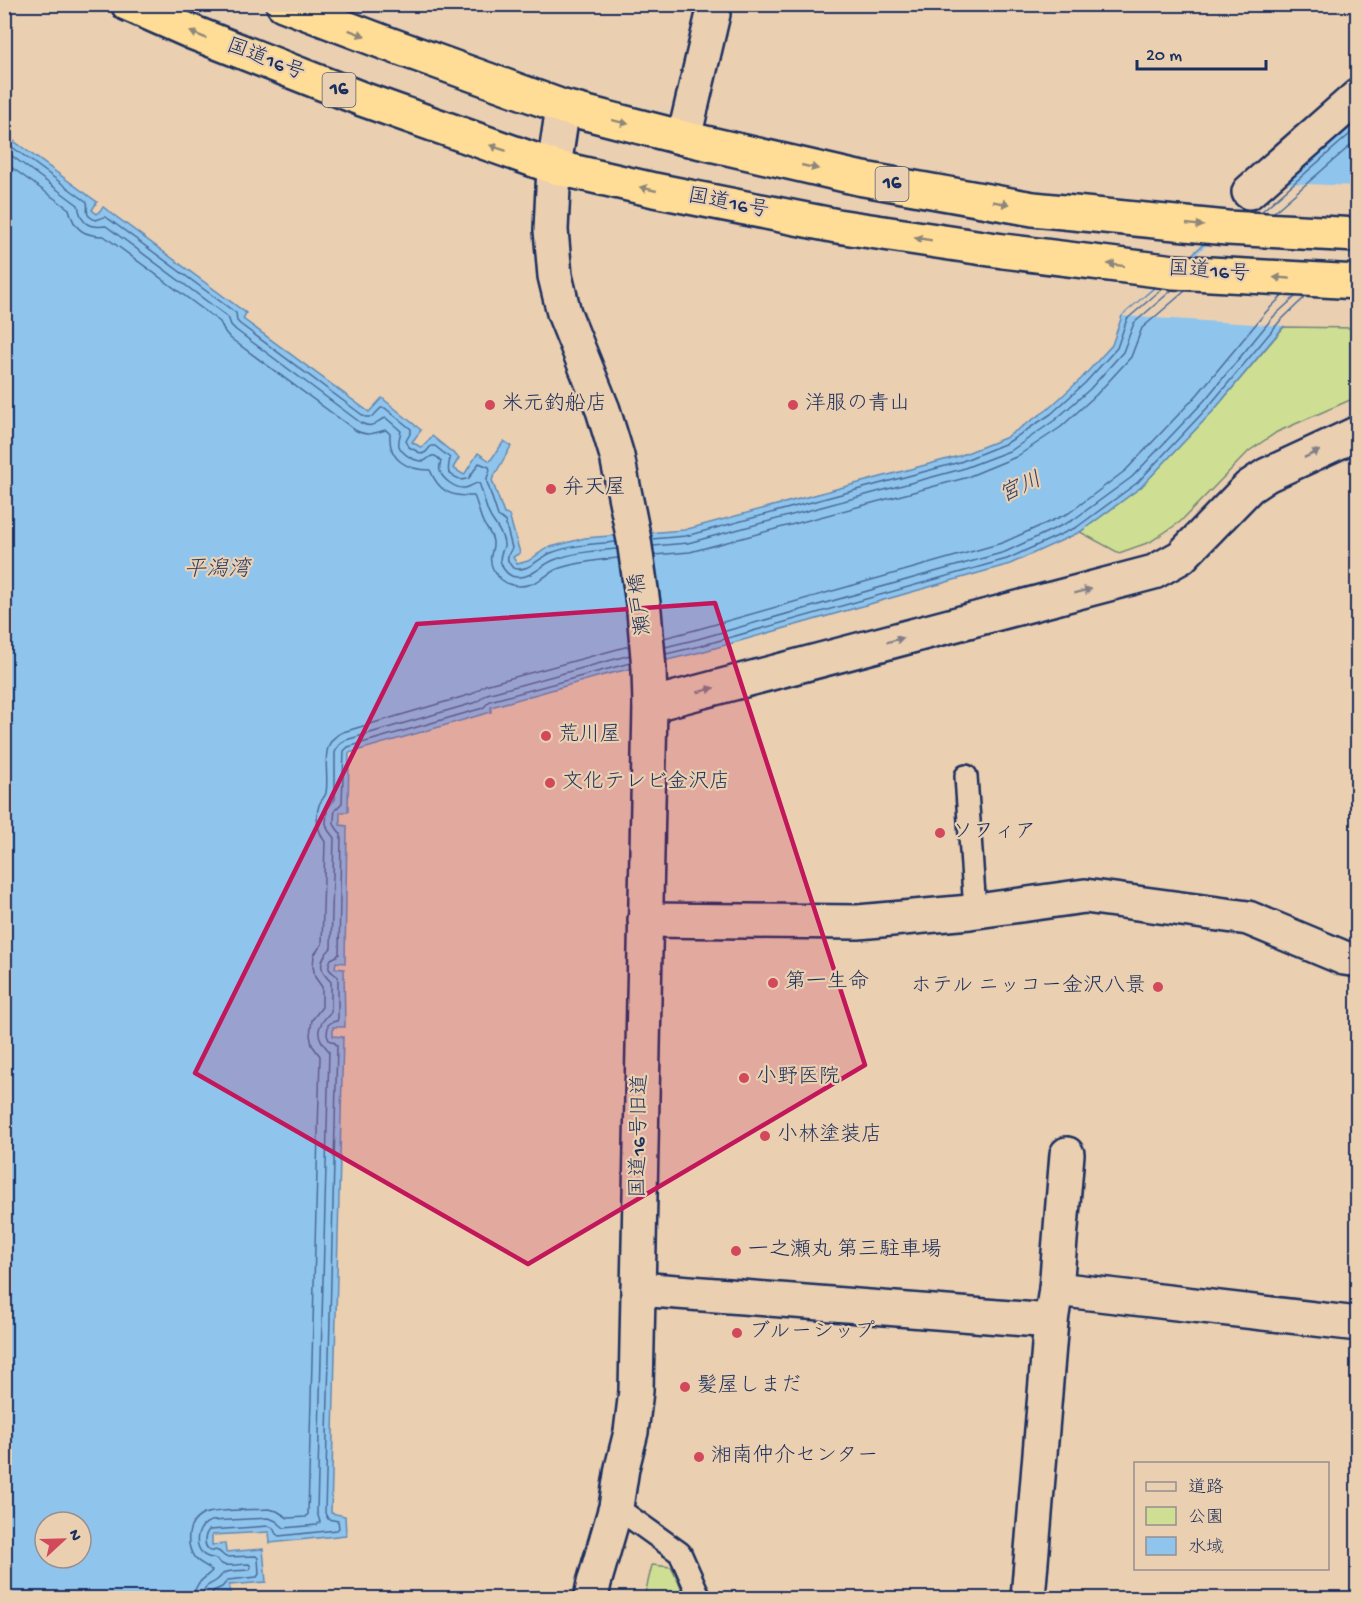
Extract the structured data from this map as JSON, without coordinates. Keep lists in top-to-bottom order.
{
  "streets": {
    "highway": ["国道16号", "16"],
    "street": ["瀬戸橋", "国道16号旧道"]
  },
  "crossings": [
    ["国道16号", "瀬戸橋"],
    ["瀬戸橋", "国道16号旧道"]
  ],
  "water": ["宮川", "平潟湾"],
  "places": [
    "米元釣船店",
    "洋服の青山",
    "弁天屋",
    "荒川屋",
    "文化テレビ金沢店",
    "ソフィア",
    "第一生命",
    "ホテル ニッコー金沢八景",
    "小野医院",
    "小林塗装店",
    "一之瀬丸 第三駐車場",
    "ブルーシップ",
    "髪屋しまだ",
    "湘南仲介センター"
  ],
  "legend": ["道路", "公園", "水域"],
  "scale_bar": "20 m",
  "north": "right"
}
